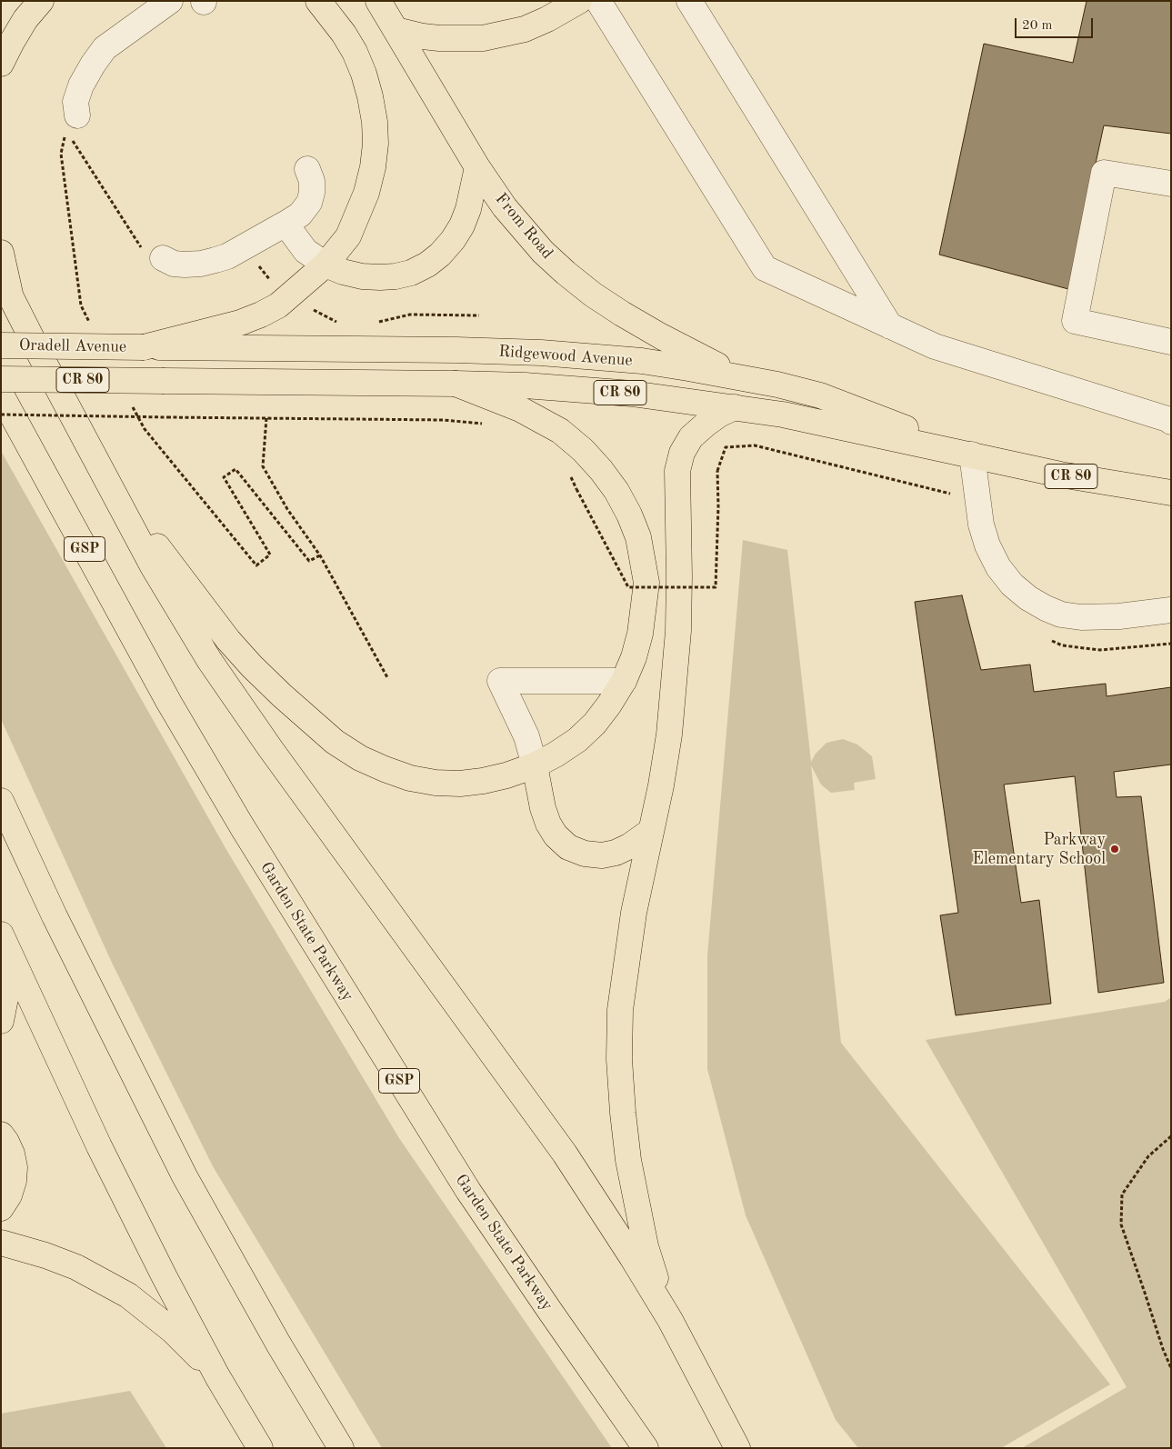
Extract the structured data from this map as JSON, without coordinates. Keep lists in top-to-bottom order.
{
  "streets": {
    "main road": [
      "From Road",
      "Oradell Avenue",
      "Ridgewood Avenue",
      "CR 80",
      "GSP",
      "Garden State Parkway"
    ]
  },
  "crossings": [
    ["From Road", "Ridgewood Avenue"],
    ["Oradell Avenue", "Ridgewood Avenue"]
  ],
  "places": ["Parkway Elementary School"],
  "scale_bar": "20 m"
}
